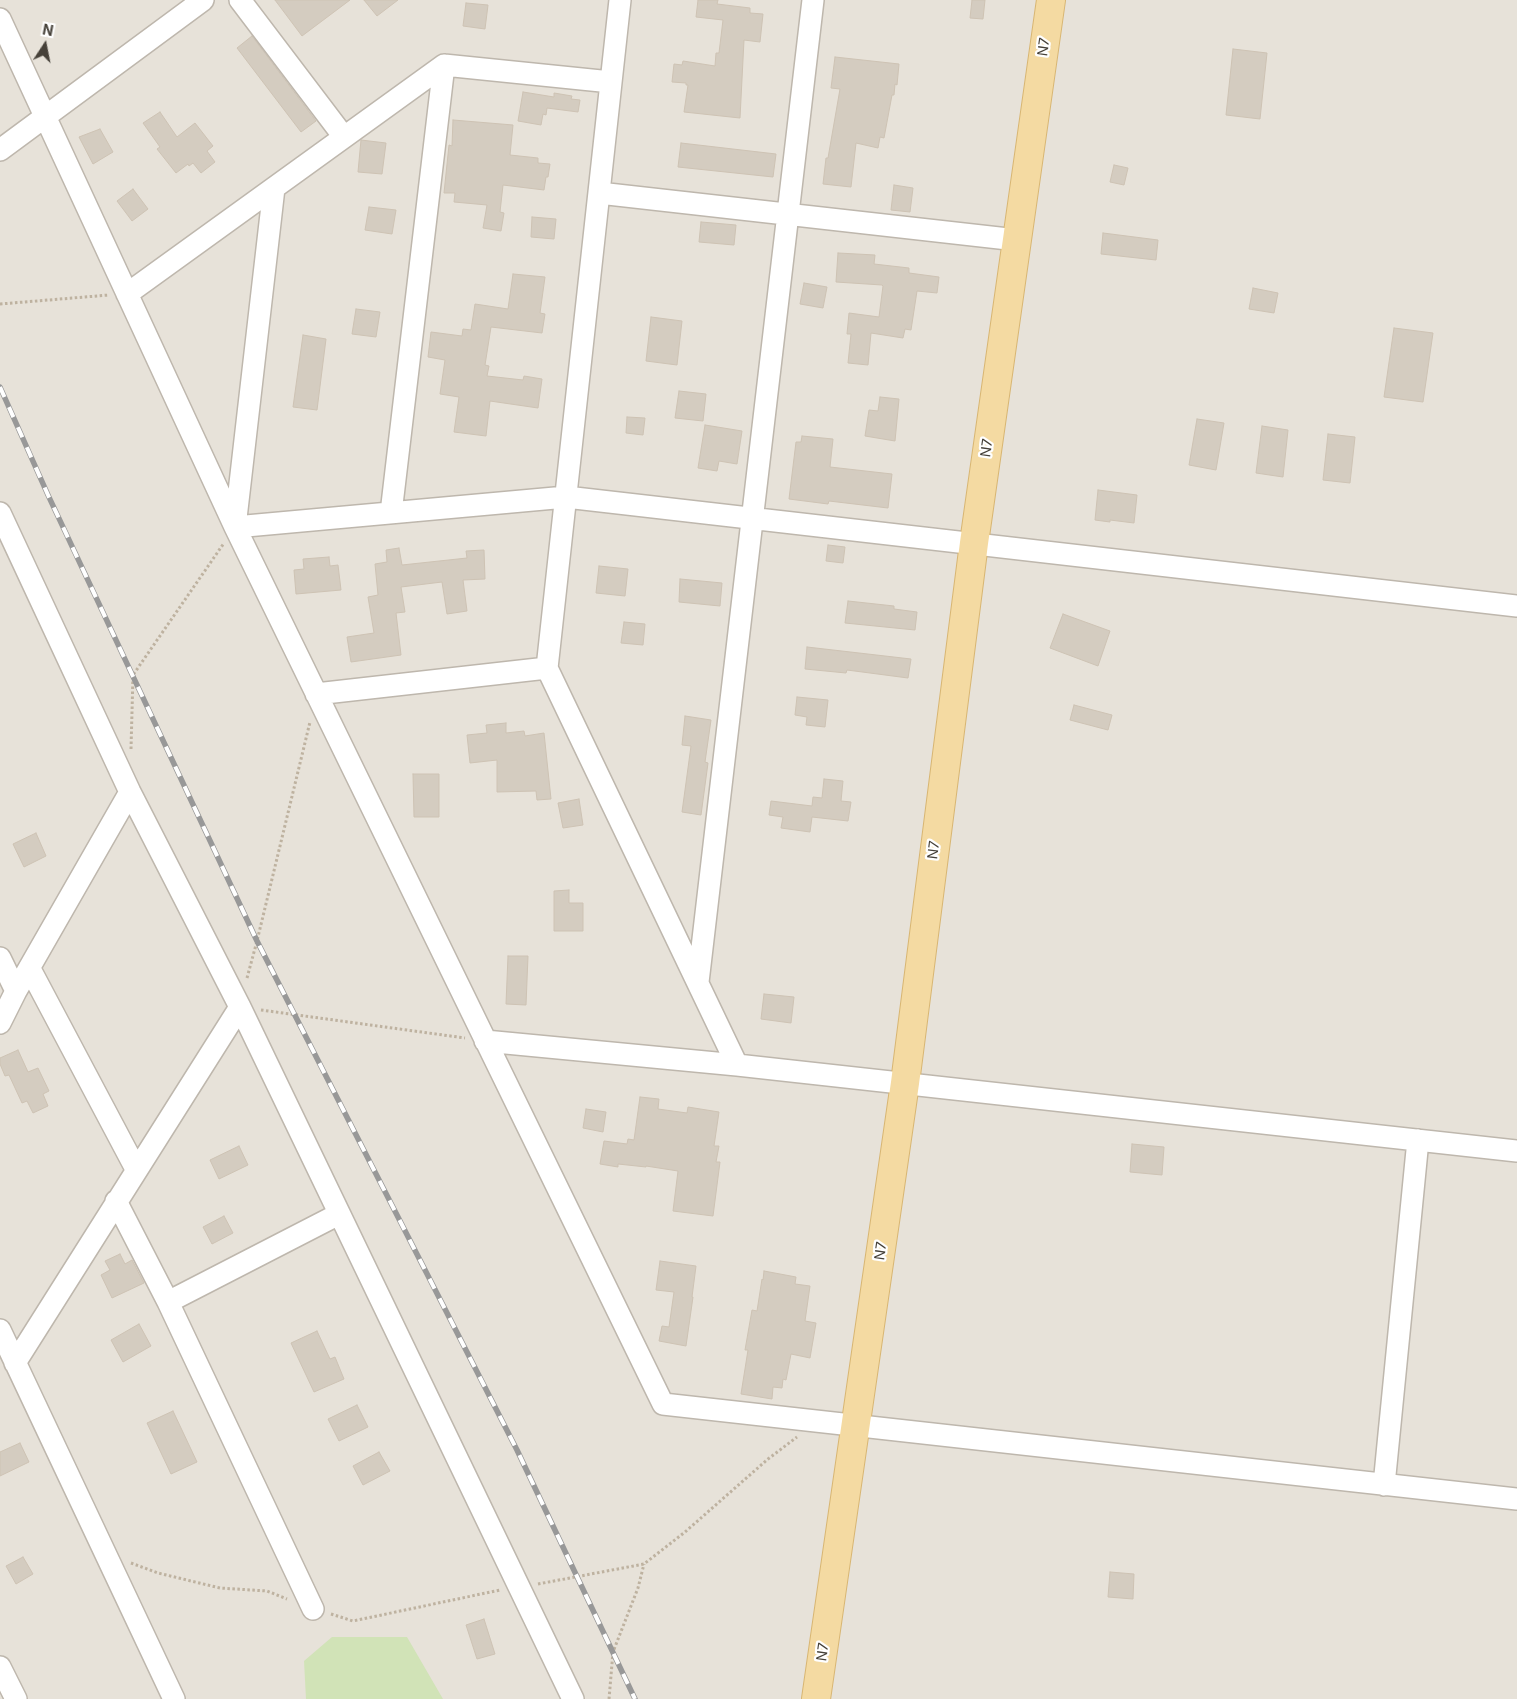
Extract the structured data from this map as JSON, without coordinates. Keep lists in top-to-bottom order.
{
  "streets": {
    "main road": ["N7"]
  },
  "north": "top"
}
